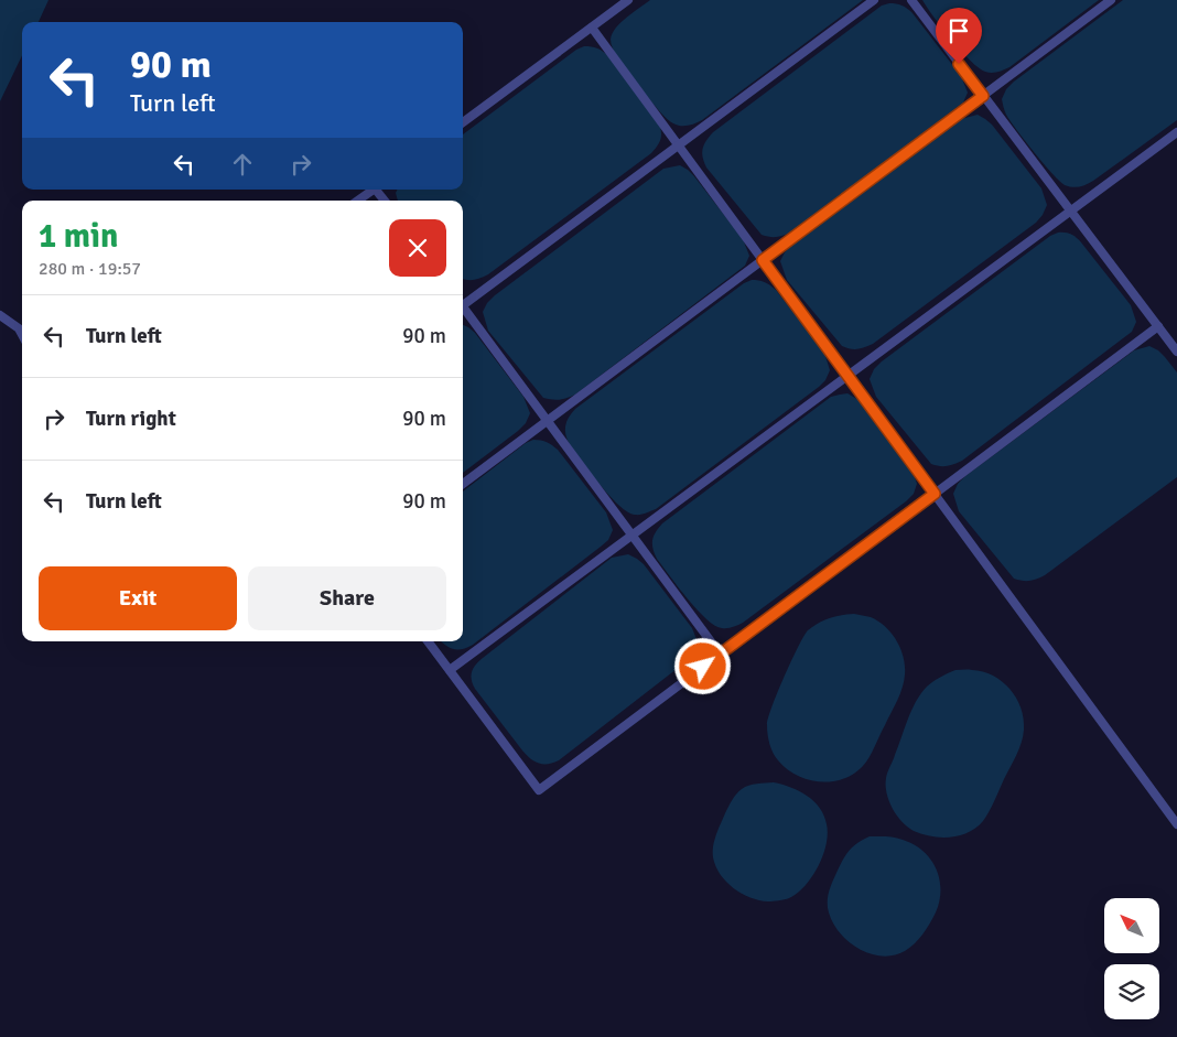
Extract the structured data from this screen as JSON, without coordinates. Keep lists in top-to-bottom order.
{
  "north": "top left",
  "page": {
    "turn": ["90 m", "Turn left"],
    "heading": ["1 min", "280 m · 19:57"],
    "list": [
      {
        "name": "Turn left",
        "value": "90 m"
      },
      {
        "name": "Turn right",
        "value": "90 m"
      },
      {
        "name": "Turn left",
        "value": "90 m"
      }
    ],
    "buttons": ["Exit", "Share"]
  }
}
